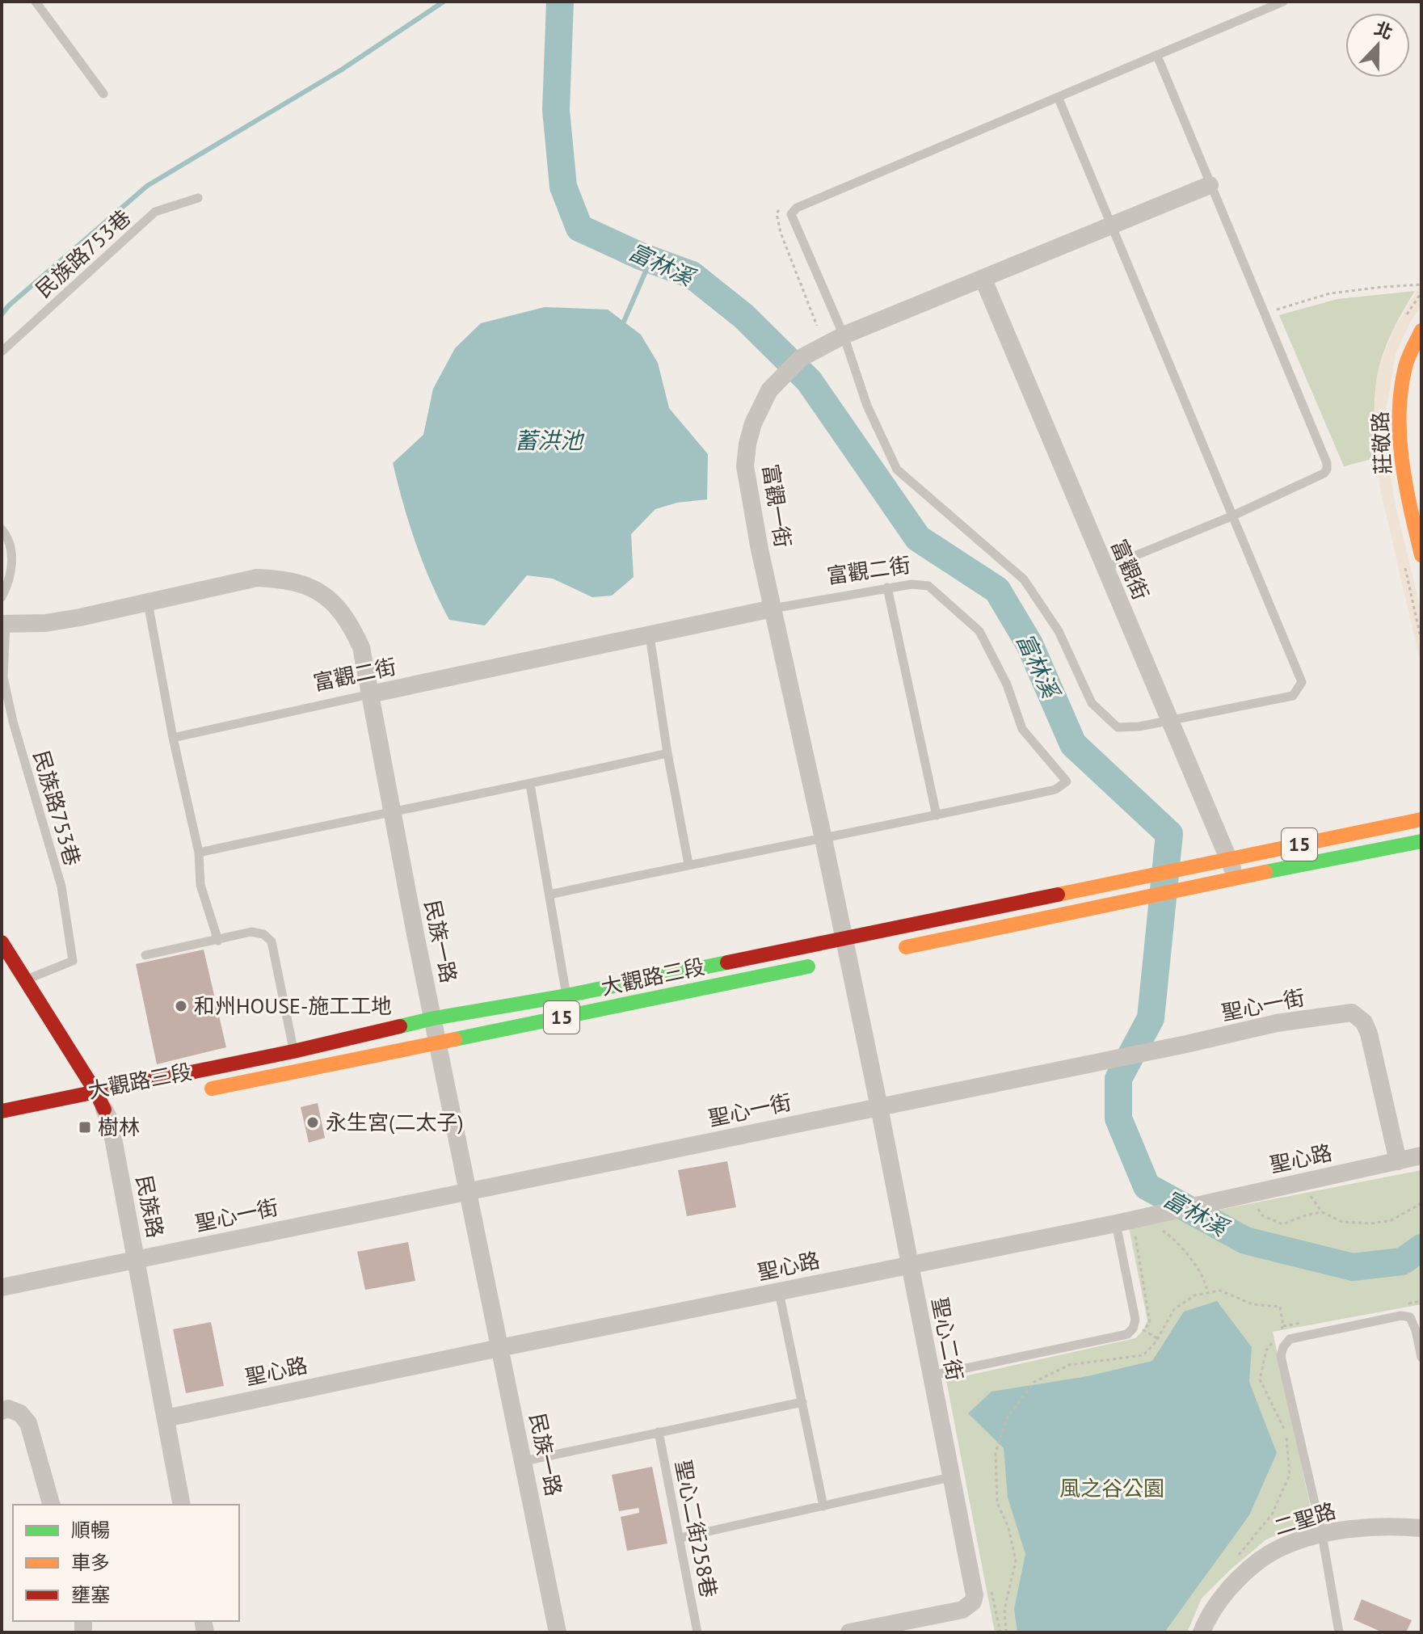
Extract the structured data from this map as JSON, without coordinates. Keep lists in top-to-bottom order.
{
  "streets": {
    "main road": [
      "莊敬路",
      "15",
      "大觀路三段",
      "民族路"
    ],
    "street": [
      "富觀一街",
      "富觀街",
      "富觀二街",
      "民族一路",
      "聖心一街",
      "聖心路",
      "聖心二街",
      "二聖路"
    ],
    "lane": ["民族路753巷", "聖心二街258巷"]
  },
  "crossings": [
    ["民族路753巷", "民族一路"],
    ["民族路753巷", "民族路"],
    ["富觀一街", "富觀街"],
    ["富觀一街", "富觀二街"],
    ["富觀一街", "大觀路三段"],
    ["富觀一街", "聖心二街"],
    ["富觀街", "15"],
    ["富觀街", "大觀路三段"],
    ["富觀二街", "民族一路"],
    ["15", "大觀路三段"],
    ["民族一路", "大觀路三段"],
    ["民族一路", "聖心一街"],
    ["民族一路", "聖心路"],
    ["大觀路三段", "民族路"],
    ["大觀路三段", "聖心二街"],
    ["聖心一街", "聖心路"],
    ["聖心一街", "民族路"],
    ["聖心一街", "聖心二街"],
    ["聖心路", "民族路"],
    ["聖心路", "聖心二街"]
  ],
  "water": ["富林溪", "蓄洪池"],
  "parks": ["風之谷公園"],
  "places": {
    "other": ["和州HOUSE-施工工地", "永生宮(二太子)"],
    "transit": ["樹林"]
  },
  "legend": ["順暢", "車多", "壅塞"],
  "north": "top"
}
